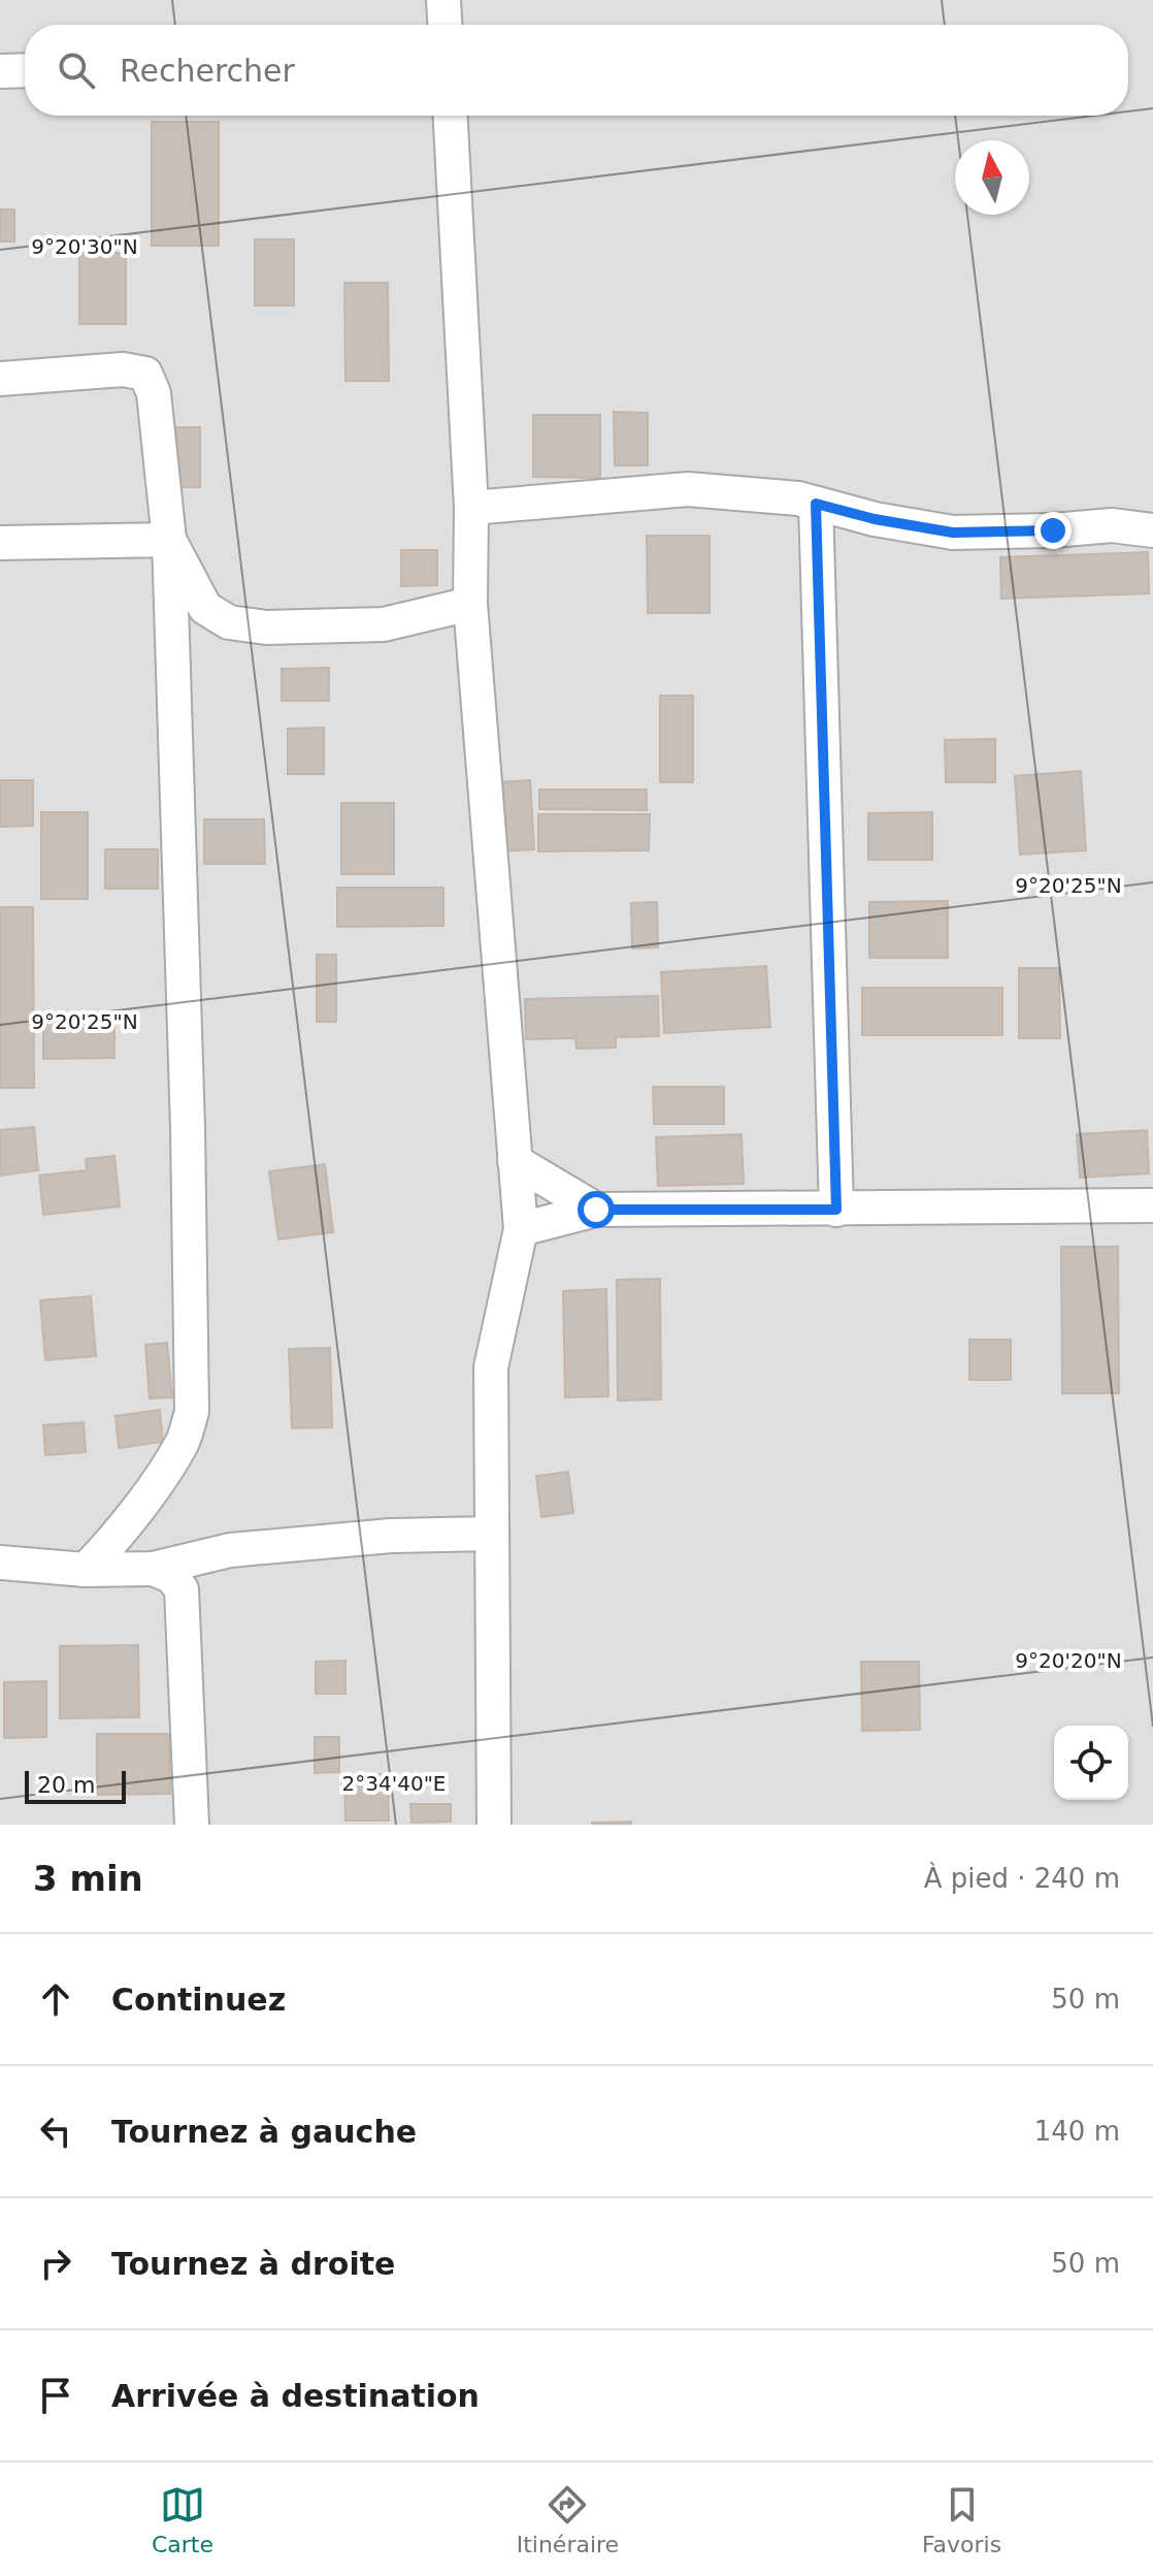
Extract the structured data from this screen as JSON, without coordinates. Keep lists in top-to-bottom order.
{
  "scale_bar": "20 m",
  "north": "top",
  "page": {
    "search": "Rechercher",
    "scale": "20 m",
    "heading": ["3 min", "À pied · 240 m"],
    "list": [
      ["Continuez", "50 m"],
      ["Tournez à gauche", "140 m"],
      ["Tournez à droite", "50 m"],
      "Arrivée à destination"
    ],
    "nav": ["Carte", "Itinéraire", "Favoris"]
  },
  "coordinates": [
    "9°20'30\"N",
    "9°20'25\"N",
    "9°20'20\"N",
    "2°34'40\"E"
  ]
}
